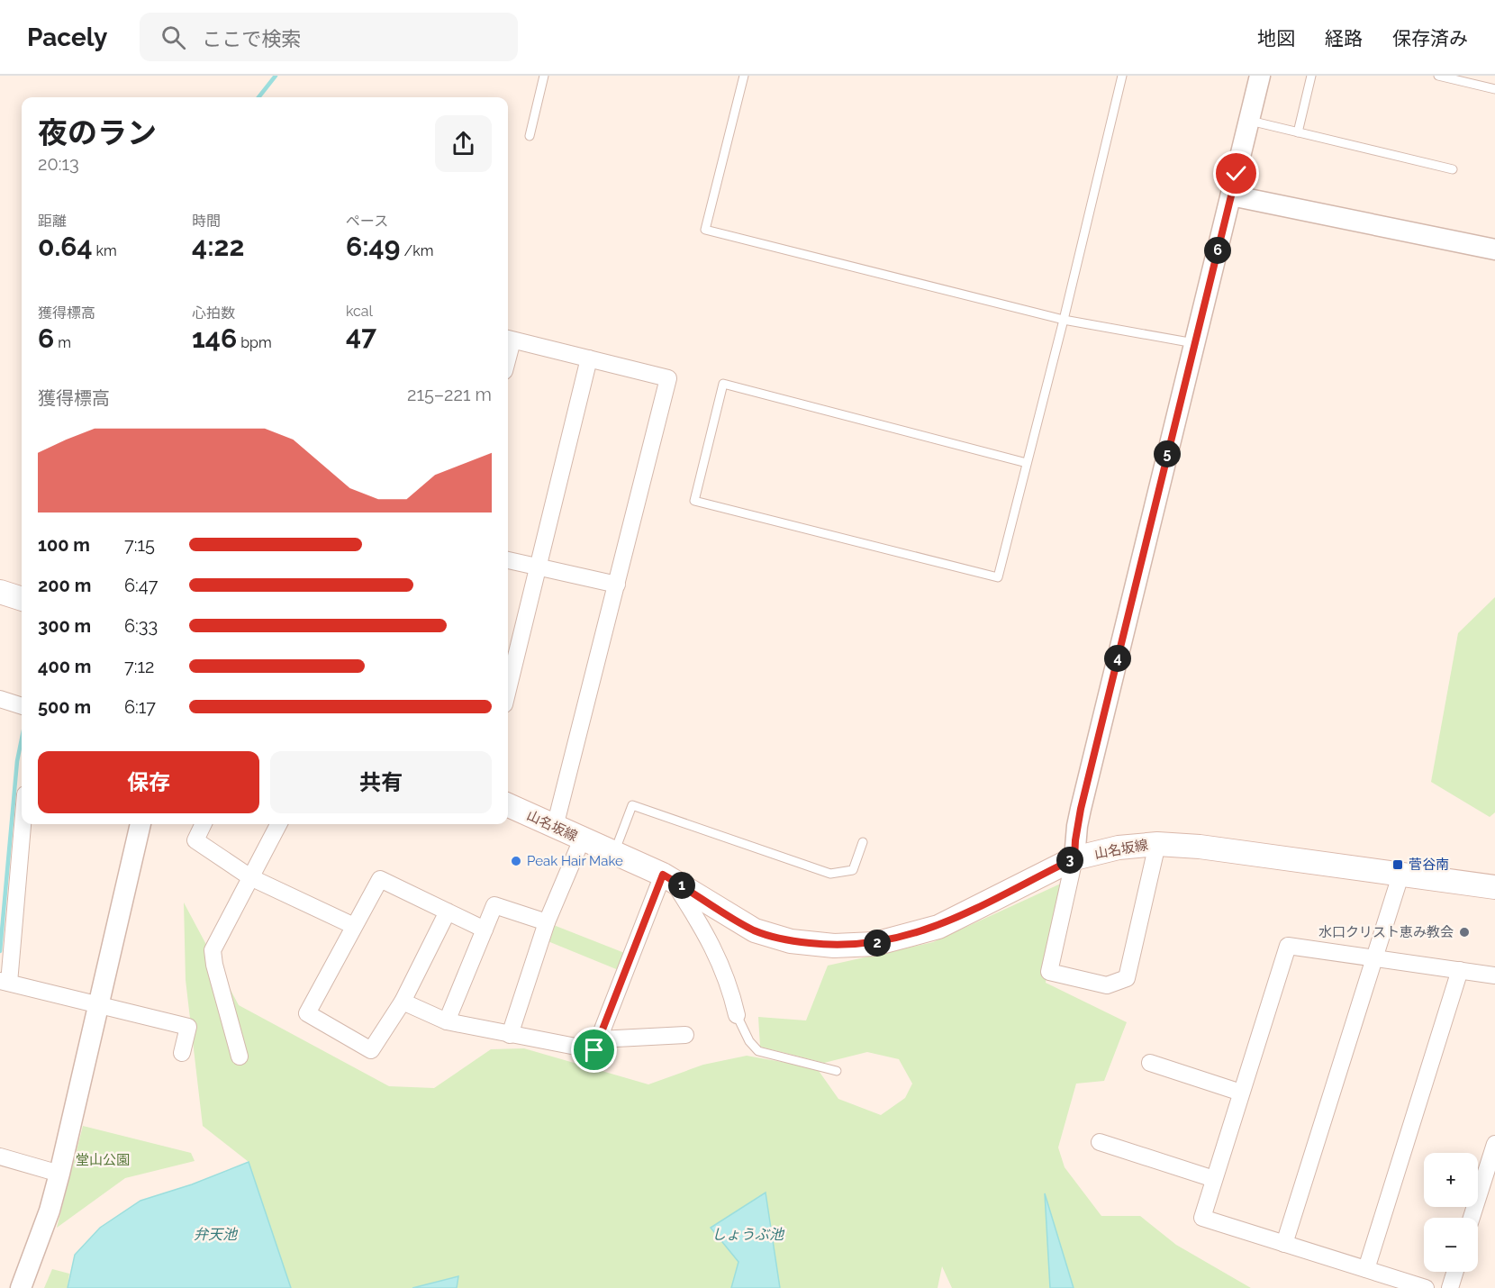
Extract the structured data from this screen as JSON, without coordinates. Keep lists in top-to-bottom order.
{
  "streets": {
    "main road": ["山名坂線"]
  },
  "water": ["弁天池", "しょうぶ池"],
  "parks": ["堂山公園"],
  "places": {
    "other": ["Peak Hair Make", "水口クリスト恵み教会"],
    "transit": ["菅谷南"]
  },
  "page": {
    "header": "Pacely",
    "search": "ここで検索",
    "nav": ["地図", "経路", "保存済み"],
    "heading": ["夜のラン", "20:13"],
    "stats": [
      ["距離", "0.64 km"],
      ["時間", "4:22"],
      ["ペース", "6:49 /km"],
      ["獲得標高", "6 m"],
      ["心拍数", "146 bpm"],
      ["kcal", "47"]
    ],
    "pins": [
      "6",
      "5",
      "4",
      "3",
      "1",
      "2"
    ],
    "chart": ["獲得標高", "215–221 m"],
    "list": [
      {
        "name": "100 m",
        "note": "7:15"
      },
      {
        "name": "200 m",
        "note": "6:47"
      },
      {
        "name": "300 m",
        "note": "6:33"
      },
      {
        "name": "400 m",
        "note": "7:12"
      },
      {
        "name": "500 m",
        "note": "6:17"
      }
    ],
    "buttons": ["保存", "共有"],
    "map_buttons": ["+", "−"]
  }
}
